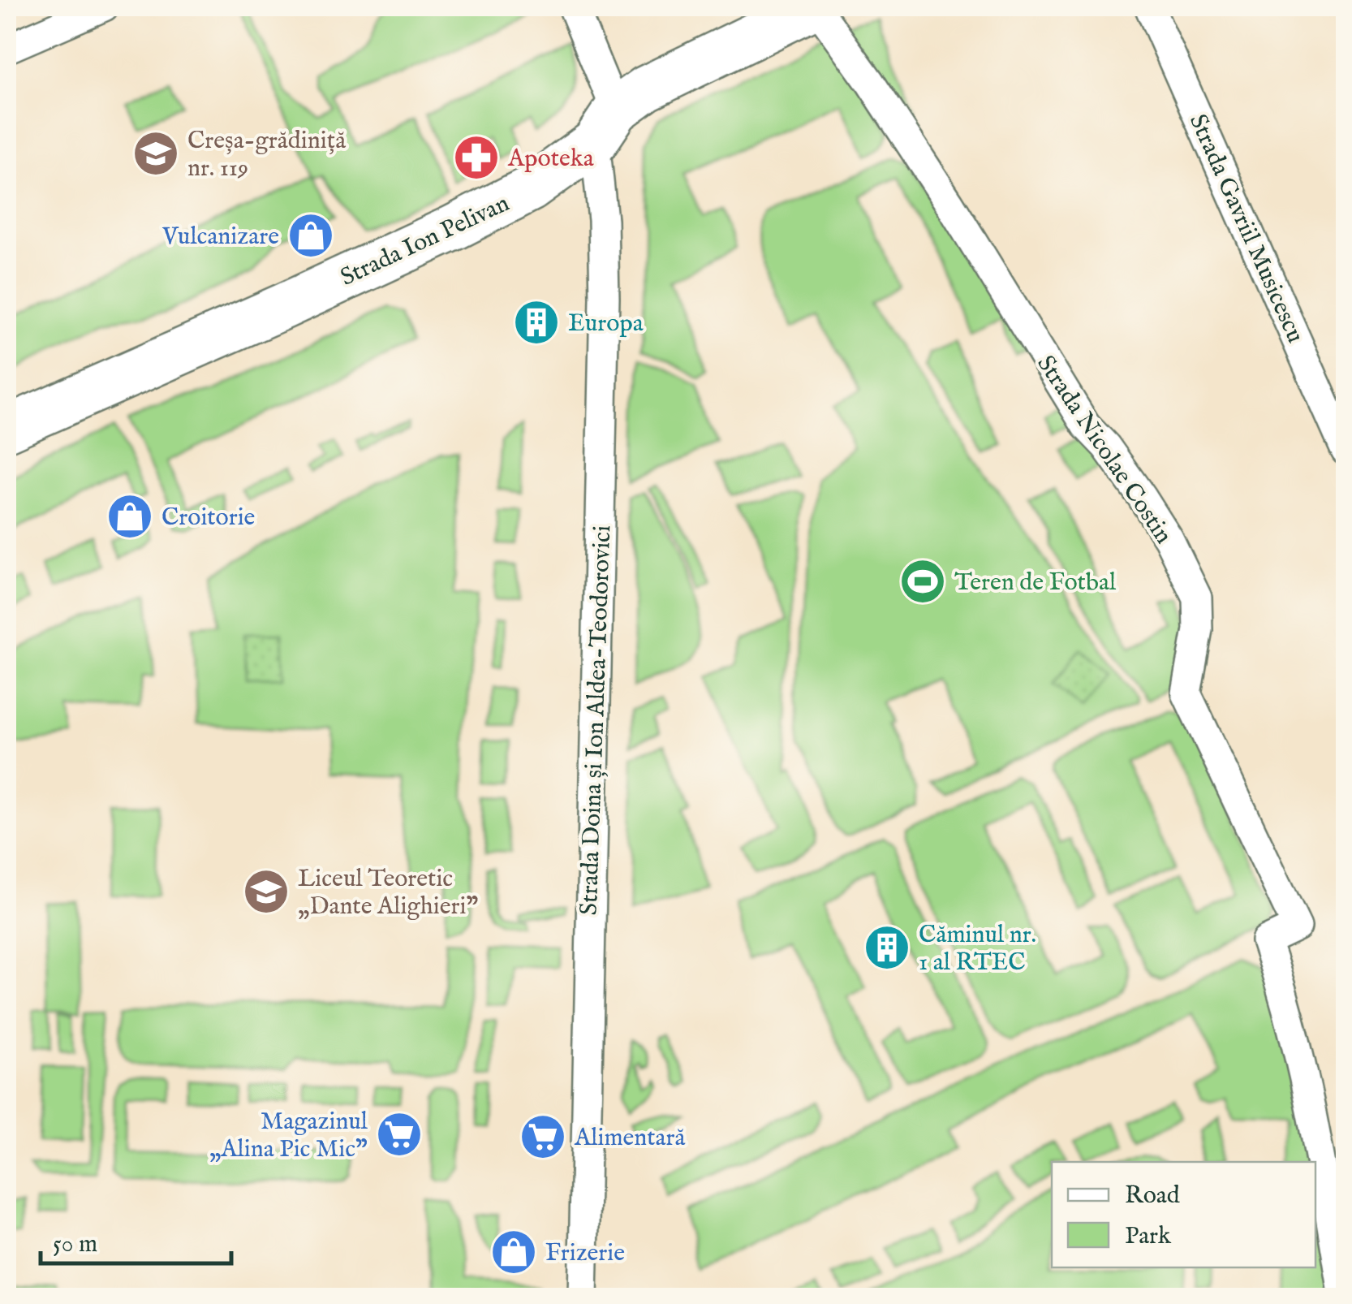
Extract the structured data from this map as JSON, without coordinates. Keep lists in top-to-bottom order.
{
  "streets": {
    "main road": ["Strada Ion Pelivan"],
    "street": ["Strada Gavriil Musicescu", "Strada Nicolae Costin", "Strada Doina și Ion Aldea-Teodorovici"]
  },
  "crossings": [
    ["Strada Ion Pelivan", "Strada Nicolae Costin"],
    ["Strada Ion Pelivan", "Strada Doina și Ion Aldea-Teodorovici"]
  ],
  "places": {
    "school or university": ["Creșa-grădiniță nr. 119", "Liceul Teoretic „Dante Alighieri”"],
    "pharmacy": ["Apoteka"],
    "shop": ["Vulcanizare", "Croitorie", "Frizerie"],
    "building": ["Europa", "Căminul nr. 1 al RTEC"],
    "sports": ["Teren de Fotbal"],
    "supermarket": ["Magazinul „Alina Pic Mic”", "Alimentară"]
  },
  "legend": ["Road", "Park"],
  "scale_bar": "50 m"
}
